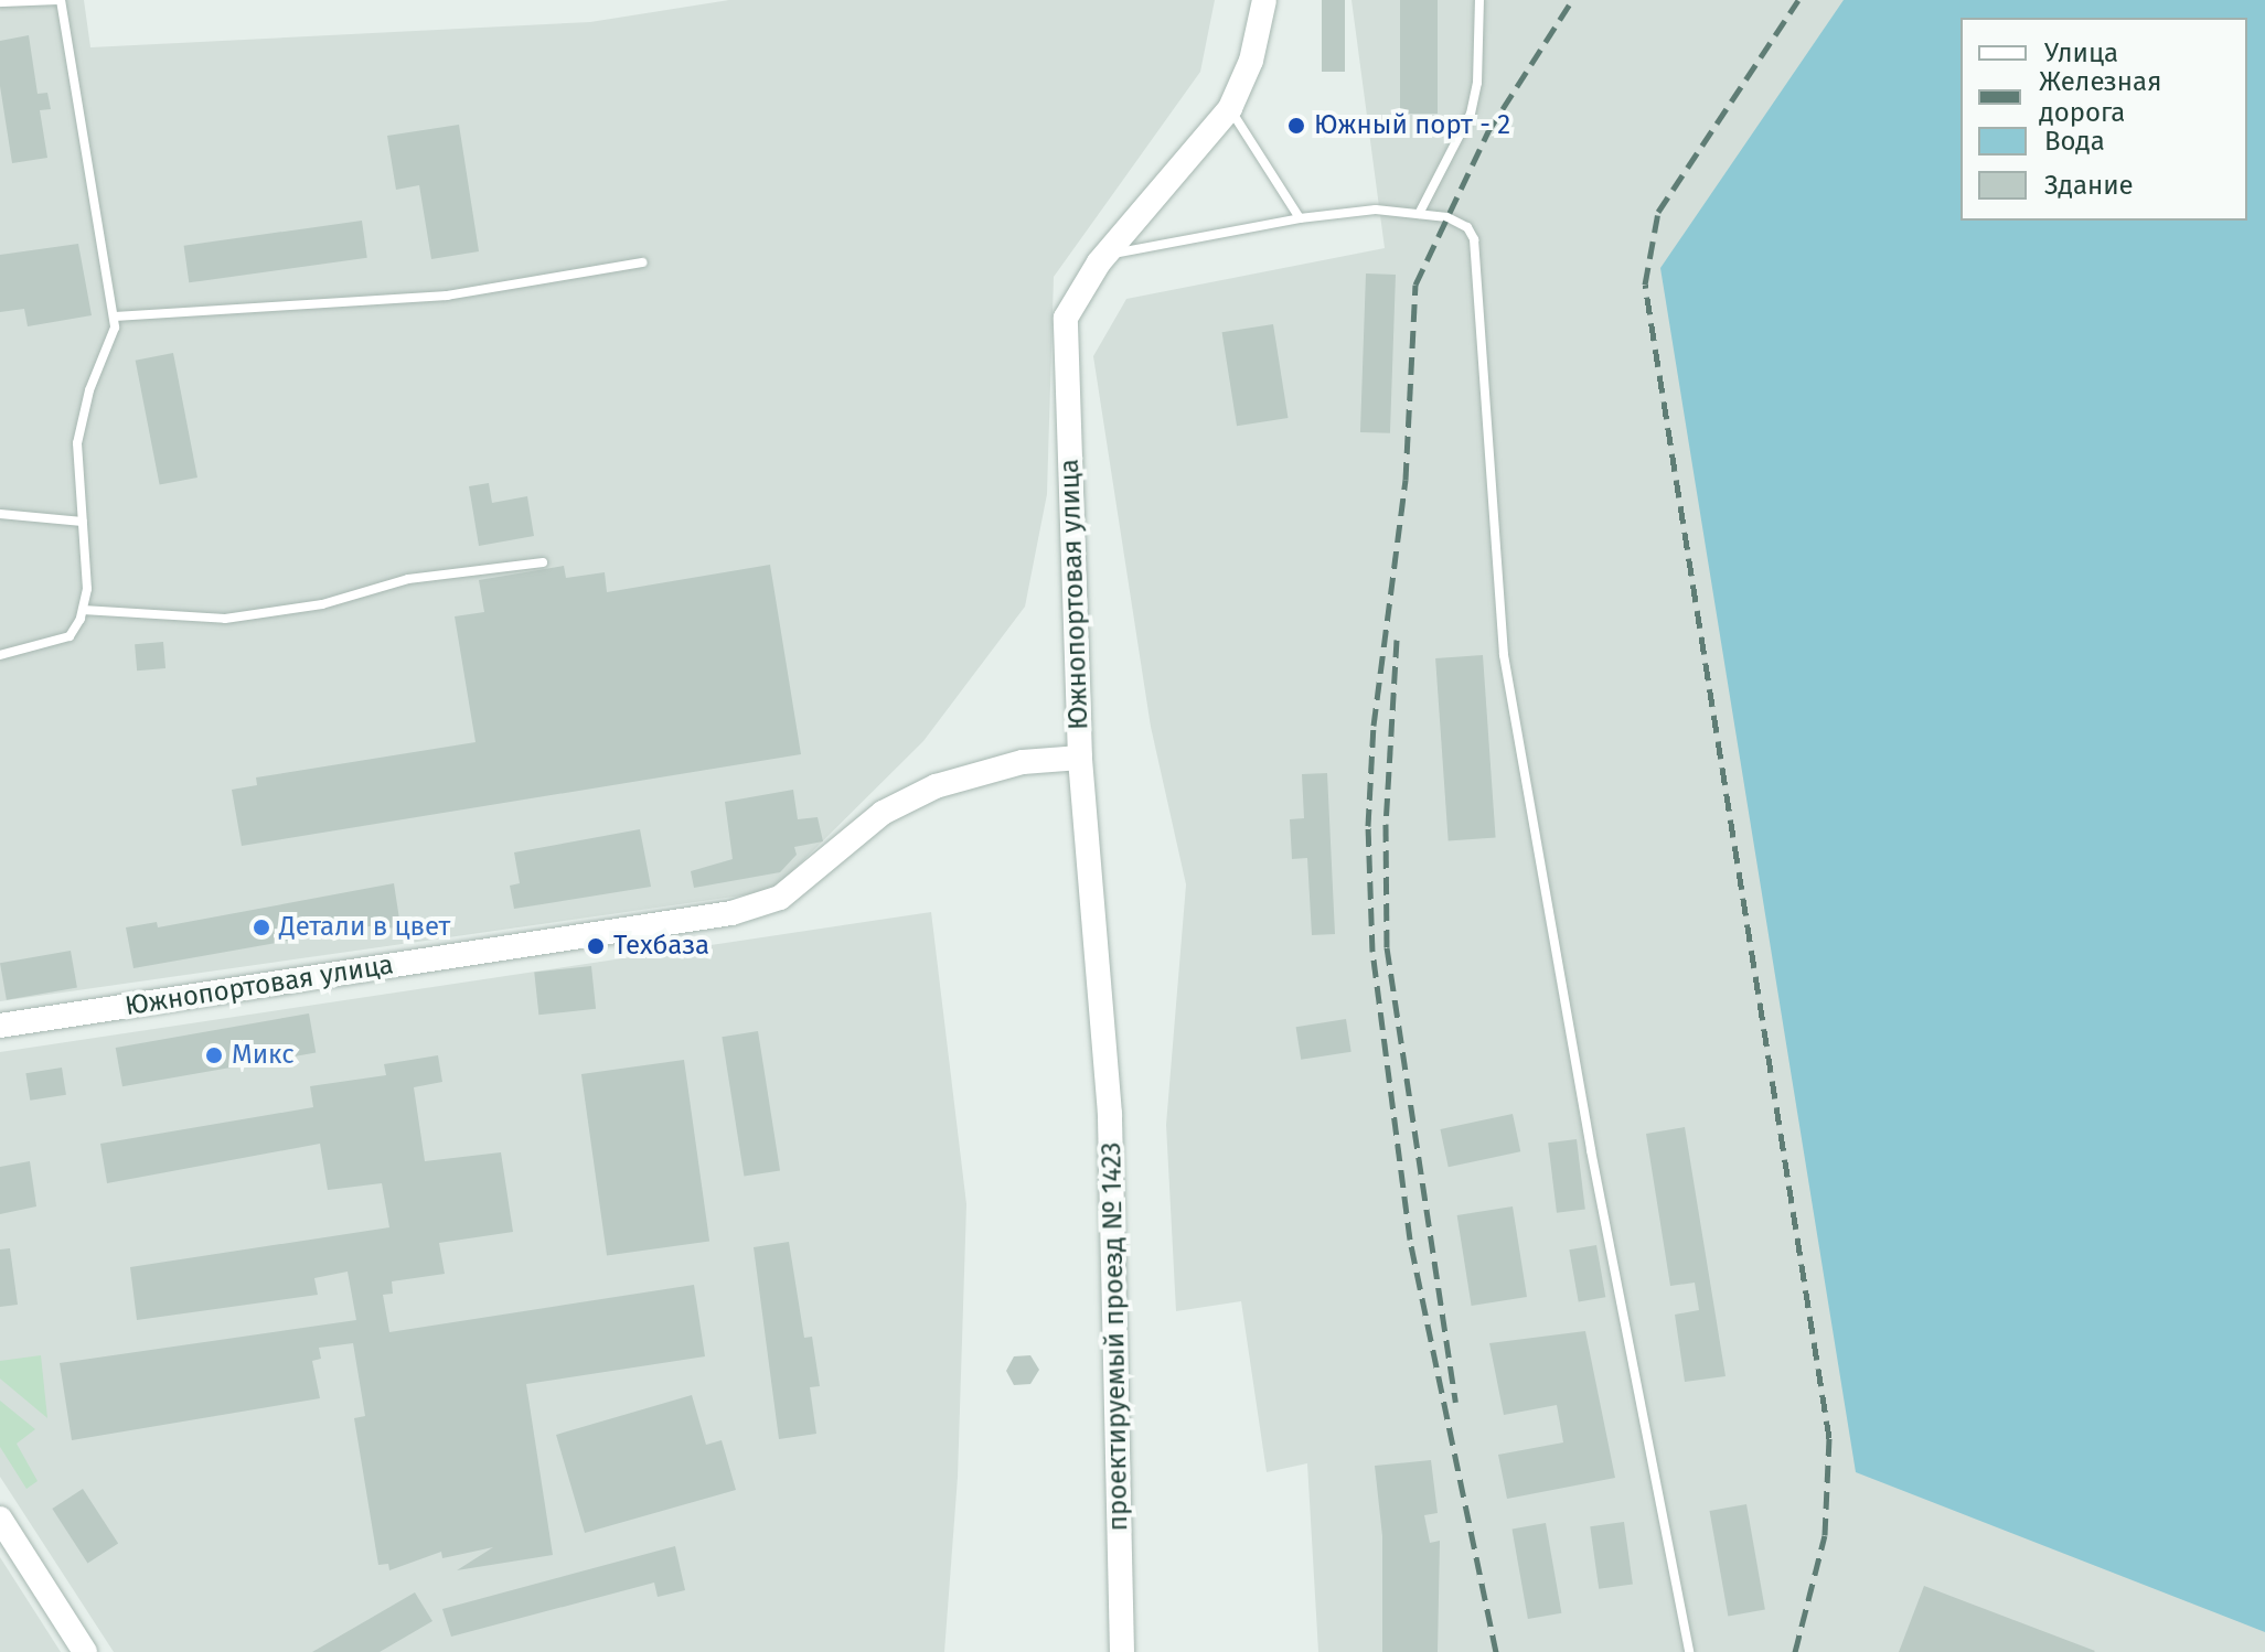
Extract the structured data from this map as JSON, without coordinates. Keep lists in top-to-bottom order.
{
  "streets": {
    "main road": ["Южнопортовая улица", "проектируемый проезд № 1423"]
  },
  "crossings": [
    ["Южнопортовая улица", "проектируемый проезд № 1423"]
  ],
  "places": [
    "Южный порт - 2",
    "Детали в цвет",
    "Техбаза",
    "Микс"
  ],
  "legend": [
    "Улица",
    "Железная дорога",
    "Вода",
    "Здание"
  ]
}
